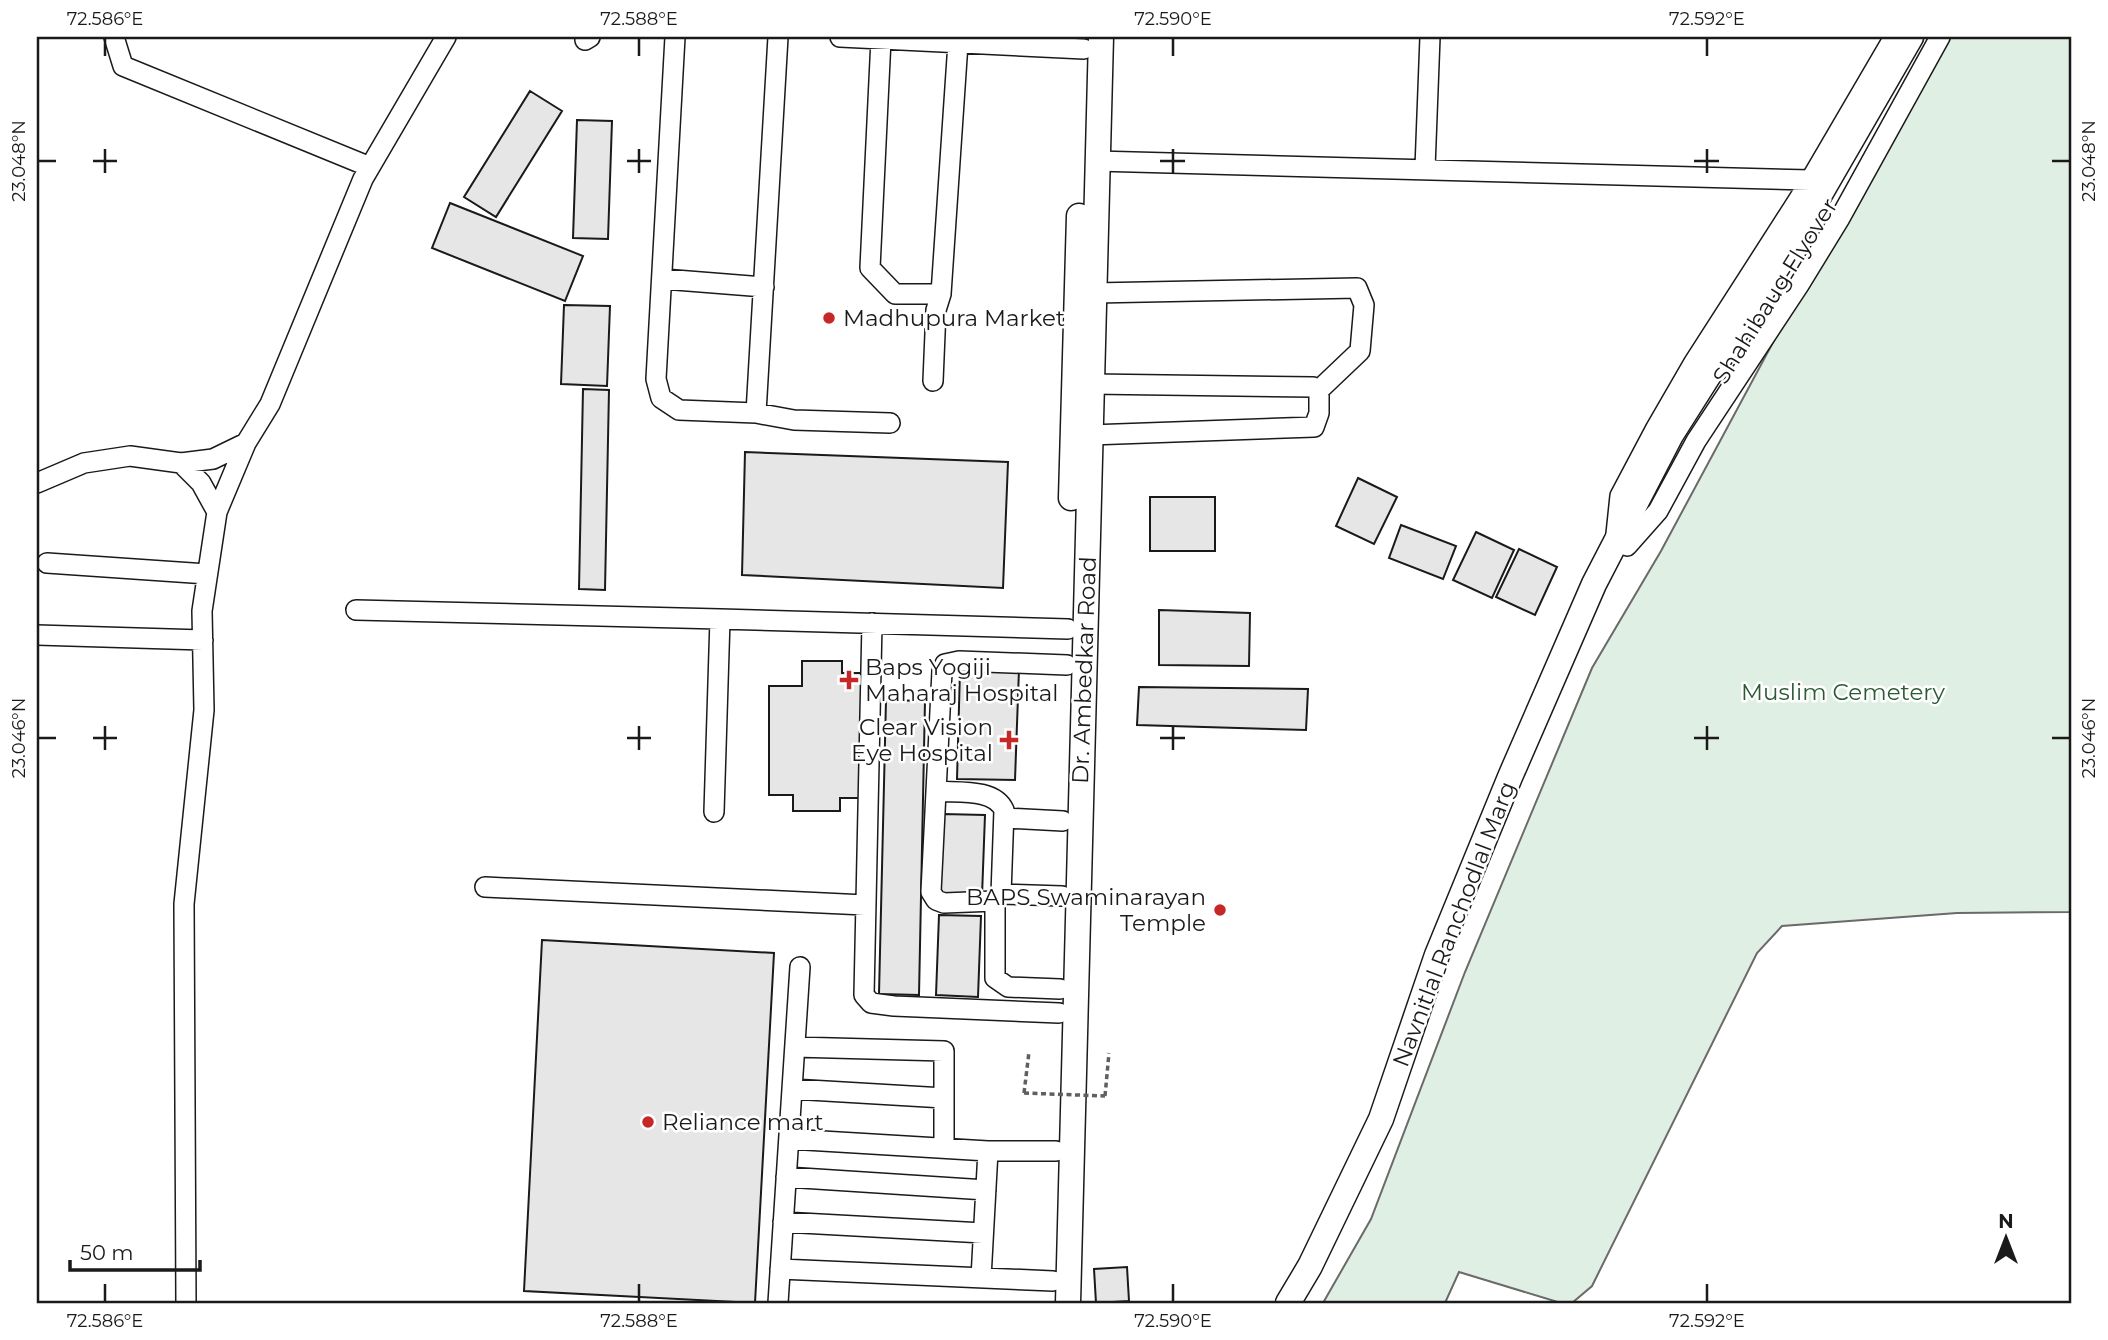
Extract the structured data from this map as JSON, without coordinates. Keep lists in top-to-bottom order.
{
  "streets": {
    "main road": ["Shahibaug Flyover", "Dr. Ambedkar Road", "Navnitlal Ranchodlal Marg"]
  },
  "crossings": [
    ["Shahibaug Flyover", "Navnitlal Ranchodlal Marg"]
  ],
  "parks": ["Muslim Cemetery"],
  "places": {
    "other": ["Madhupura Market", "BAPS Swaminarayan Temple", "Reliance mart"],
    "health": ["Baps Yogiji Maharaj Hospital", "Clear Vision Eye Hospital"]
  },
  "scale_bar": "50 m",
  "north": "top",
  "coordinates": [
    "72.586°E",
    "72.588°E",
    "72.590°E",
    "72.592°E",
    "23.048°N",
    "23.046°N"
  ]
}
